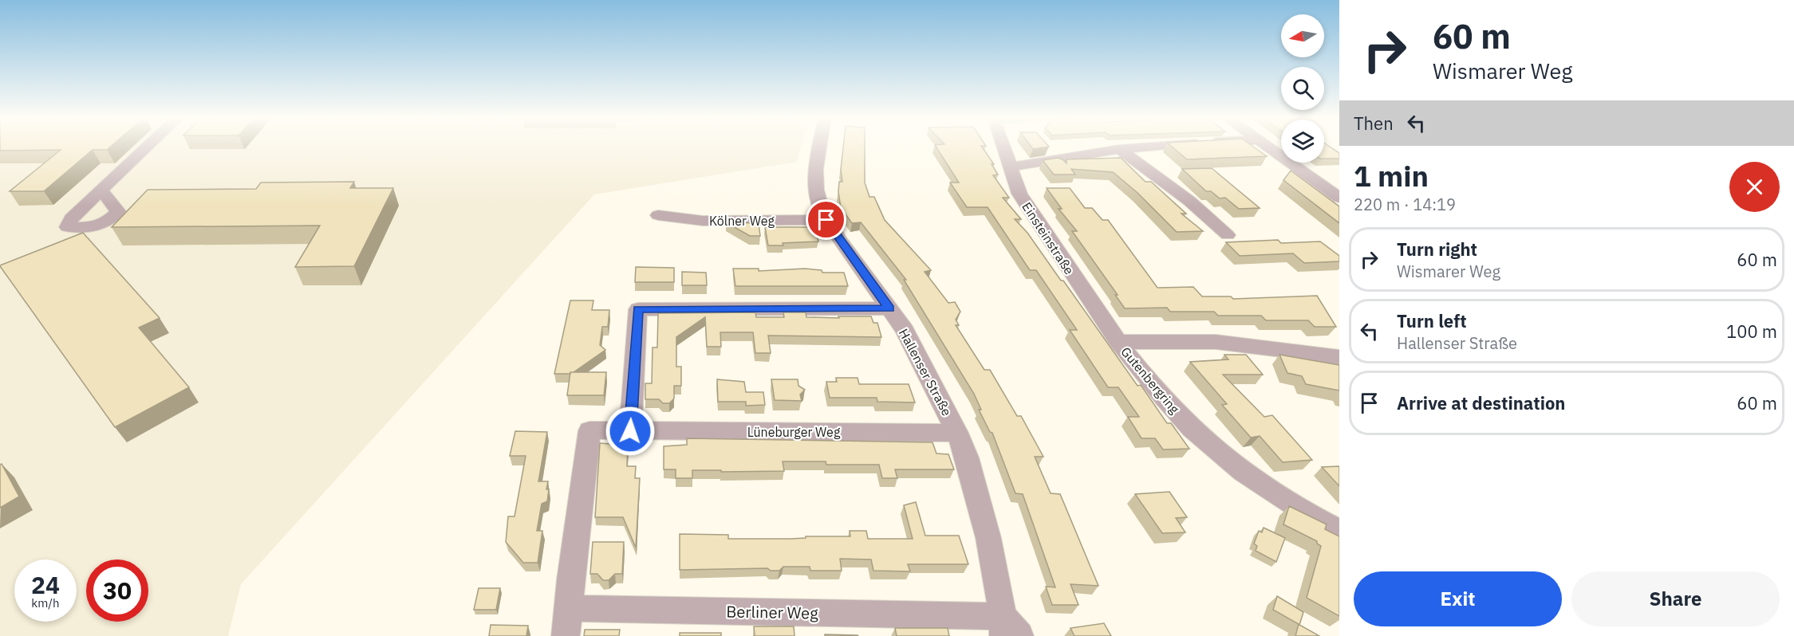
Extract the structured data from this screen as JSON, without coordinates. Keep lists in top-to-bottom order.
{
  "streets": {
    "street": [
      "Kölner Weg",
      "Einsteinstraße",
      "Hallenser Straße",
      "Gutenbergring",
      "Lüneburger Weg",
      "Berliner Weg"
    ]
  },
  "crossings": [
    ["Kölner Weg", "Hallenser Straße"],
    ["Einsteinstraße", "Gutenbergring"],
    ["Hallenser Straße", "Lüneburger Weg"],
    ["Hallenser Straße", "Berliner Weg"],
    ["Lüneburger Weg", "Berliner Weg"]
  ],
  "north": "left",
  "page": {
    "turn": ["60 m", "Wismarer Weg"],
    "then": "Then",
    "heading": ["1 min", "220 m · 14:19"],
    "list": [
      {
        "name": "Turn right",
        "note": "Wismarer Weg",
        "value": "60 m"
      },
      {
        "name": "Turn left",
        "note": "Hallenser Straße",
        "value": "100 m"
      },
      {
        "name": "Arrive at destination",
        "value": "60 m"
      }
    ],
    "speed": "24 km/h",
    "limit": "30",
    "buttons": ["Exit", "Share"]
  }
}
